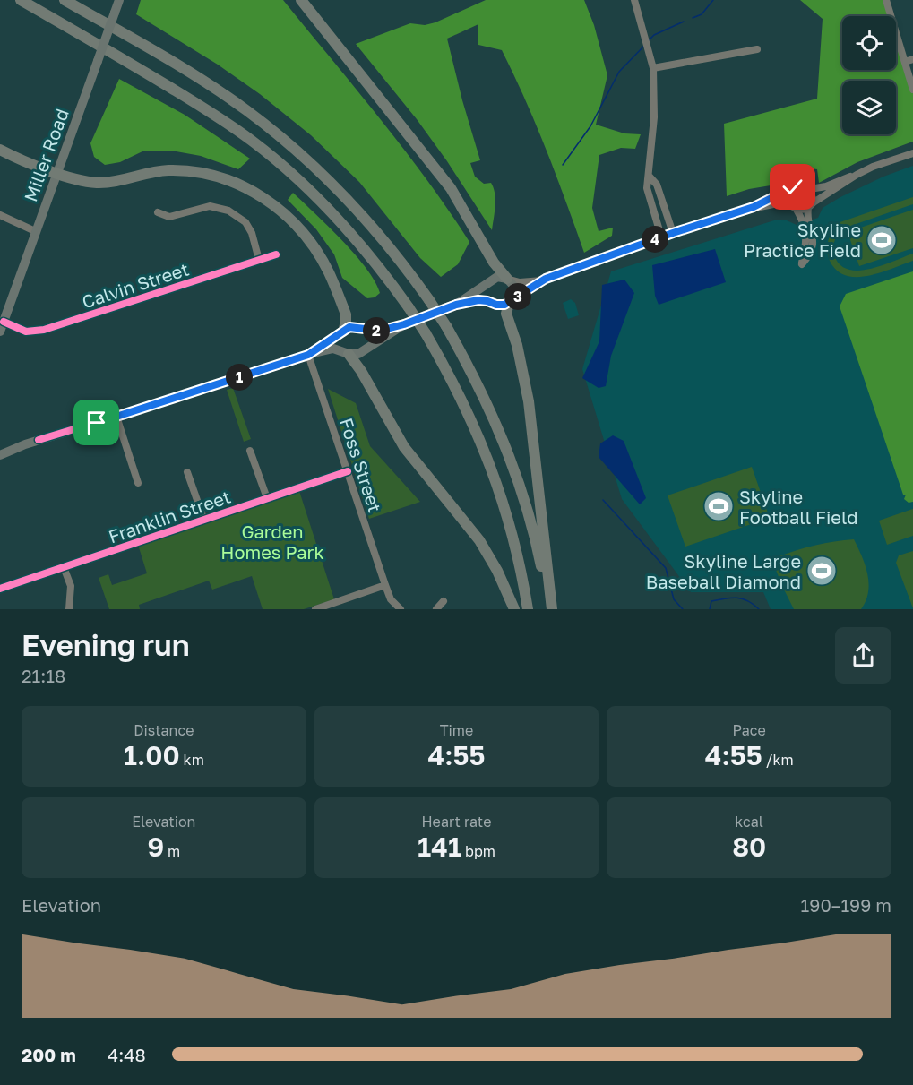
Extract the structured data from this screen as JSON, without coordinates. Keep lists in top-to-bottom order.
{
  "streets": {
    "main road": ["Miller Road"],
    "street": ["Calvin Street", "Foss Street", "Franklin Street"]
  },
  "crossings": [
    ["Miller Road", "Calvin Street"],
    ["Foss Street", "Franklin Street"]
  ],
  "parks": ["Garden Homes Park"],
  "places": {
    "sports": ["Skyline Practice Field", "Skyline Football Field", "Skyline Large Baseball Diamond"]
  },
  "page": {
    "pins": [
      "4",
      "3",
      "2",
      "1"
    ],
    "heading": ["Evening run", "21:18"],
    "stats": [
      ["Distance", "1.00 km"],
      ["Time", "4:55"],
      ["Pace", "4:55 /km"],
      ["Elevation", "9 m"],
      ["Heart rate", "141 bpm"],
      ["kcal", "80"]
    ],
    "chart": ["Elevation", "190–199 m"],
    "list": [
      {
        "name": "200 m",
        "note": "4:48"
      }
    ]
  }
}
